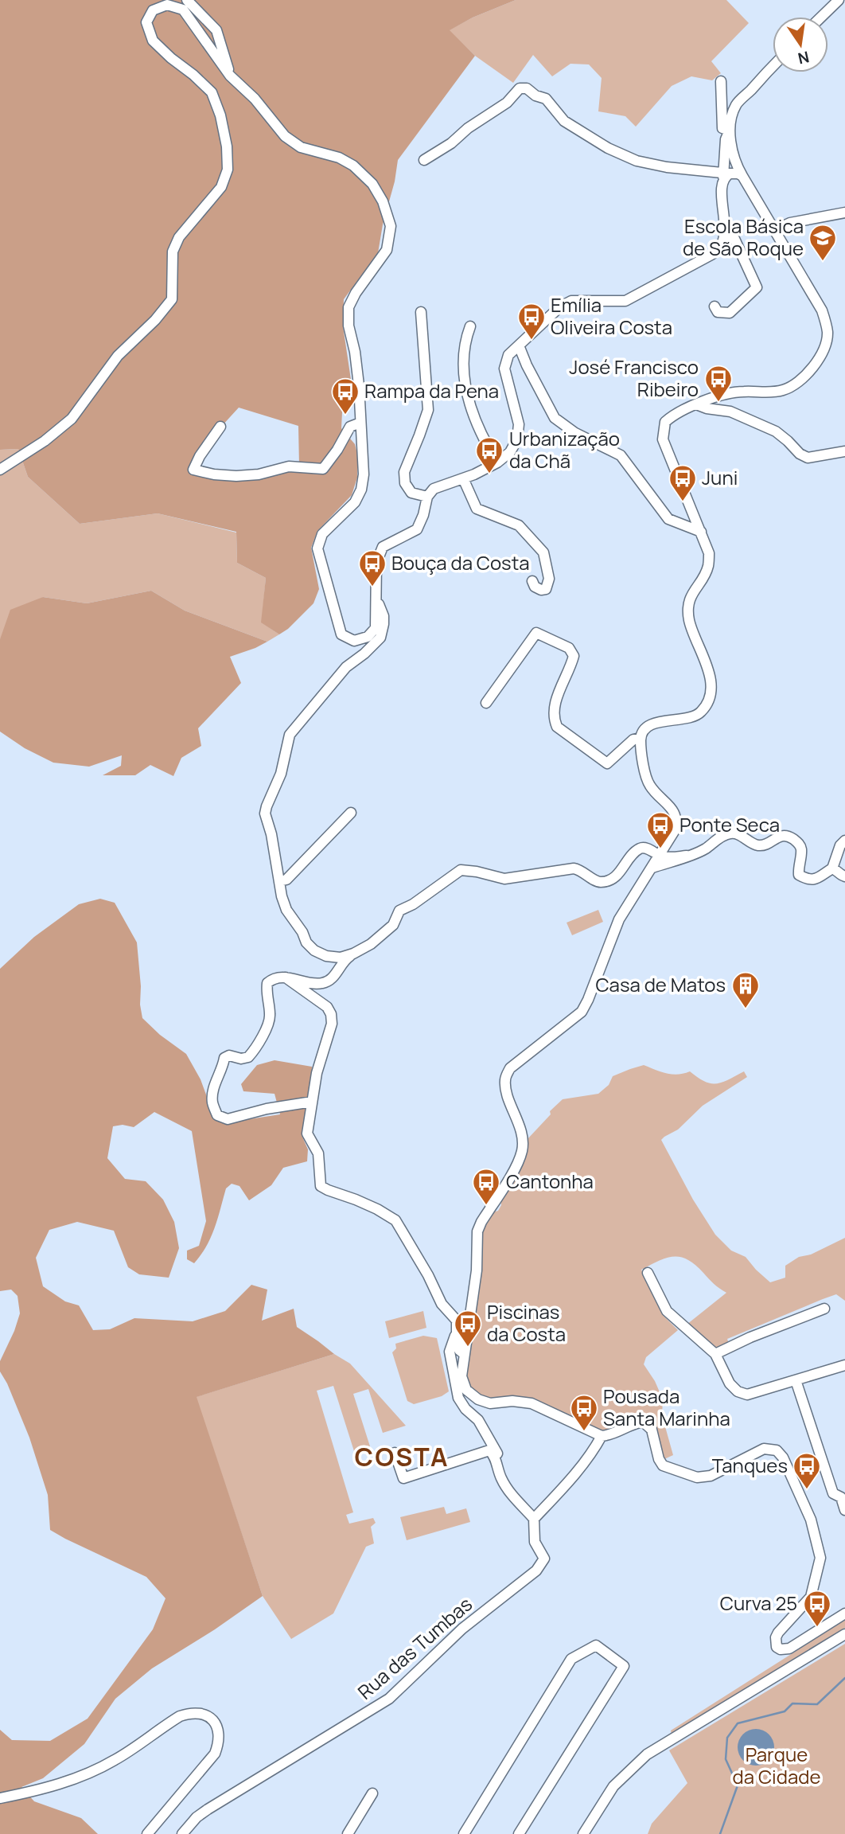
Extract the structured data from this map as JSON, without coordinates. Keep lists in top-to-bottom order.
{
  "streets": {
    "street": ["Rua das Tumbas"]
  },
  "districts": ["COSTA"],
  "parks": ["Parque da Cidade"],
  "places": {
    "school or university": ["Escola Básica de São Roque"],
    "bus stop": [
      "Emília Oliveira Costa",
      "José Francisco Ribeiro",
      "Rampa da Pena",
      "Urbanização da Chã",
      "Juni",
      "Bouça da Costa",
      "Ponte Seca",
      "Cantonha",
      "Piscinas da Costa",
      "Pousada Santa Marinha",
      "Tanques",
      "Curva 25"
    ],
    "building": ["Casa de Matos"]
  },
  "north": "bottom"
}
